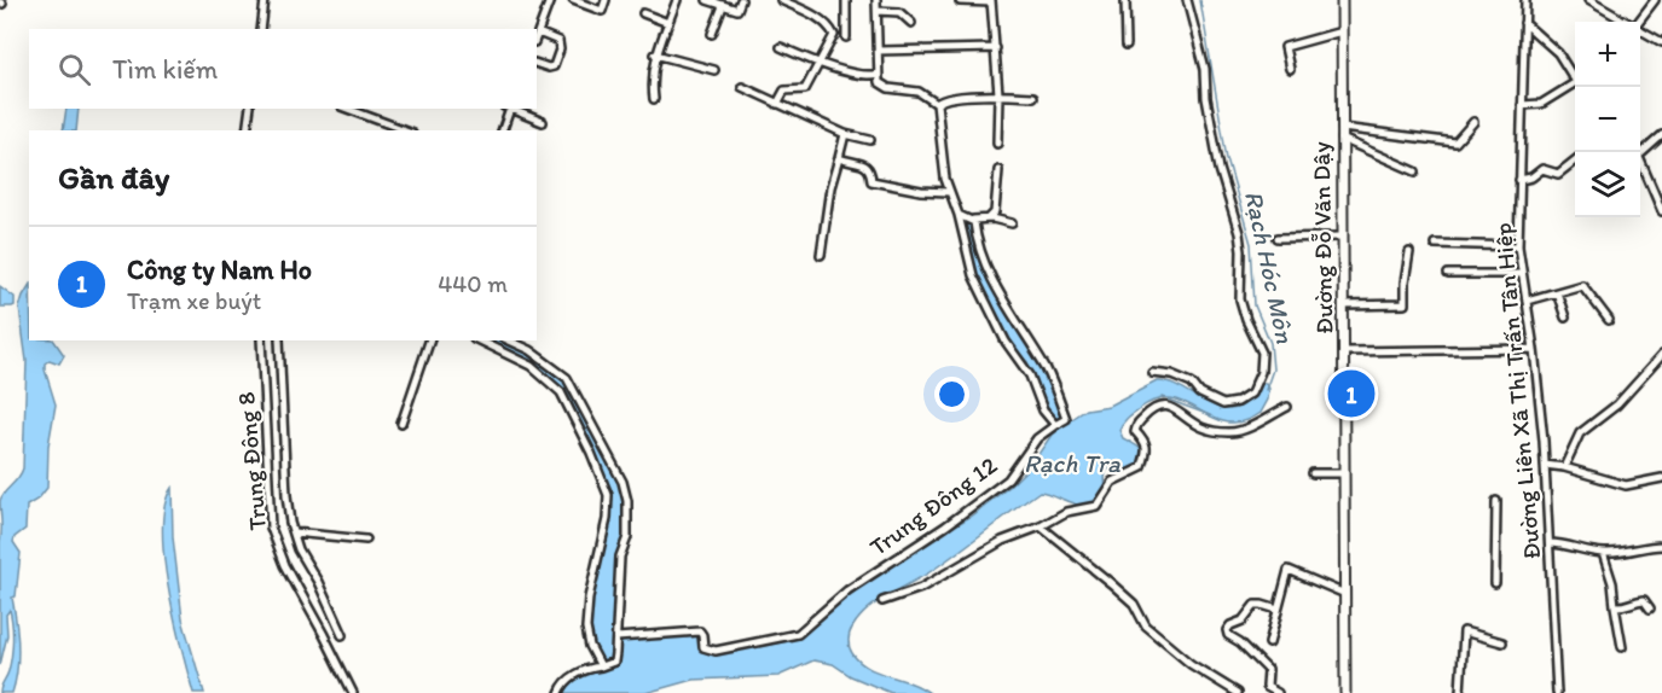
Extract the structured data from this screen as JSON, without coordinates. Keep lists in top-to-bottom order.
{
  "streets": {
    "main road": ["Đường Đỗ Văn Dậy"],
    "street": ["Đường Liên Xã Thị Trấn Tân Hiệp", "Trung Đông 8", "Trung Đông 12"]
  },
  "water": ["Rạch Hóc Môn", "Rạch Tra"],
  "page": {
    "map_buttons": ["+", "−"],
    "search": "Tìm kiếm",
    "heading": "Gần đây",
    "list": [
      {
        "mark": "1",
        "name": "Công ty Nam Ho",
        "note": "Trạm xe buýt",
        "value": "440 m"
      }
    ],
    "pins": "1"
  }
}
